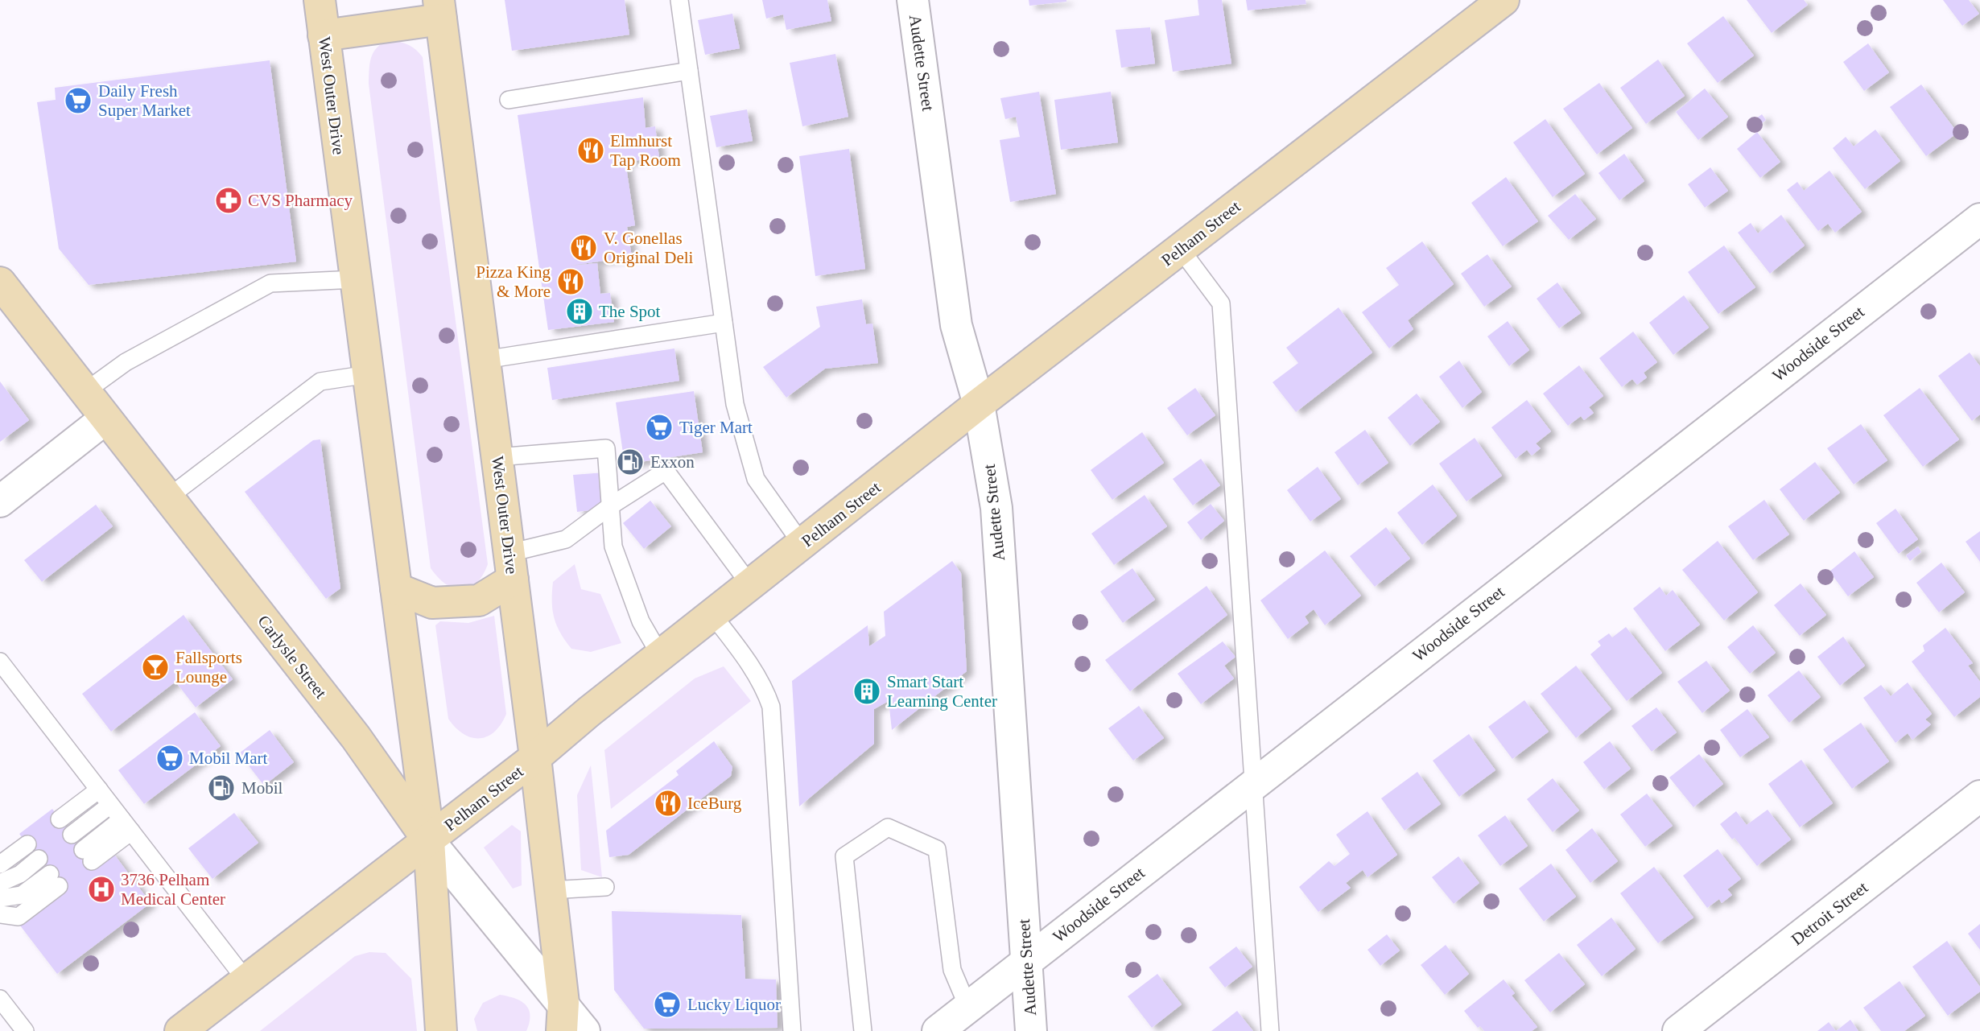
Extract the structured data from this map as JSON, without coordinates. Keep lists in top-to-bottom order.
{
  "streets": {
    "street": [
      "Audette Street",
      "West Outer Drive",
      "Pelham Street",
      "Woodside Street",
      "Carlysle Street",
      "Detroit Street"
    ]
  },
  "crossings": [
    ["Audette Street", "Pelham Street"],
    ["Audette Street", "Woodside Street"],
    ["West Outer Drive", "Pelham Street"],
    ["West Outer Drive", "Carlysle Street"],
    ["Pelham Street", "Carlysle Street"]
  ],
  "places": {
    "supermarket": [
      "Daily Fresh Super Market",
      "Tiger Mart",
      "Mobil Mart",
      "Lucky Liquor"
    ],
    "restaurant": [
      "Elmhurst Tap Room",
      "V. Gonellas Original Deli",
      "Pizza King & More",
      "IceBurg"
    ],
    "pharmacy": ["CVS Pharmacy"],
    "building": ["The Spot", "Smart Start Learning Center"],
    "fuel station": ["Exxon", "Mobil"],
    "bar": ["Fallsports Lounge"],
    "hospital": ["3736 Pelham Medical Center"]
  }
}
